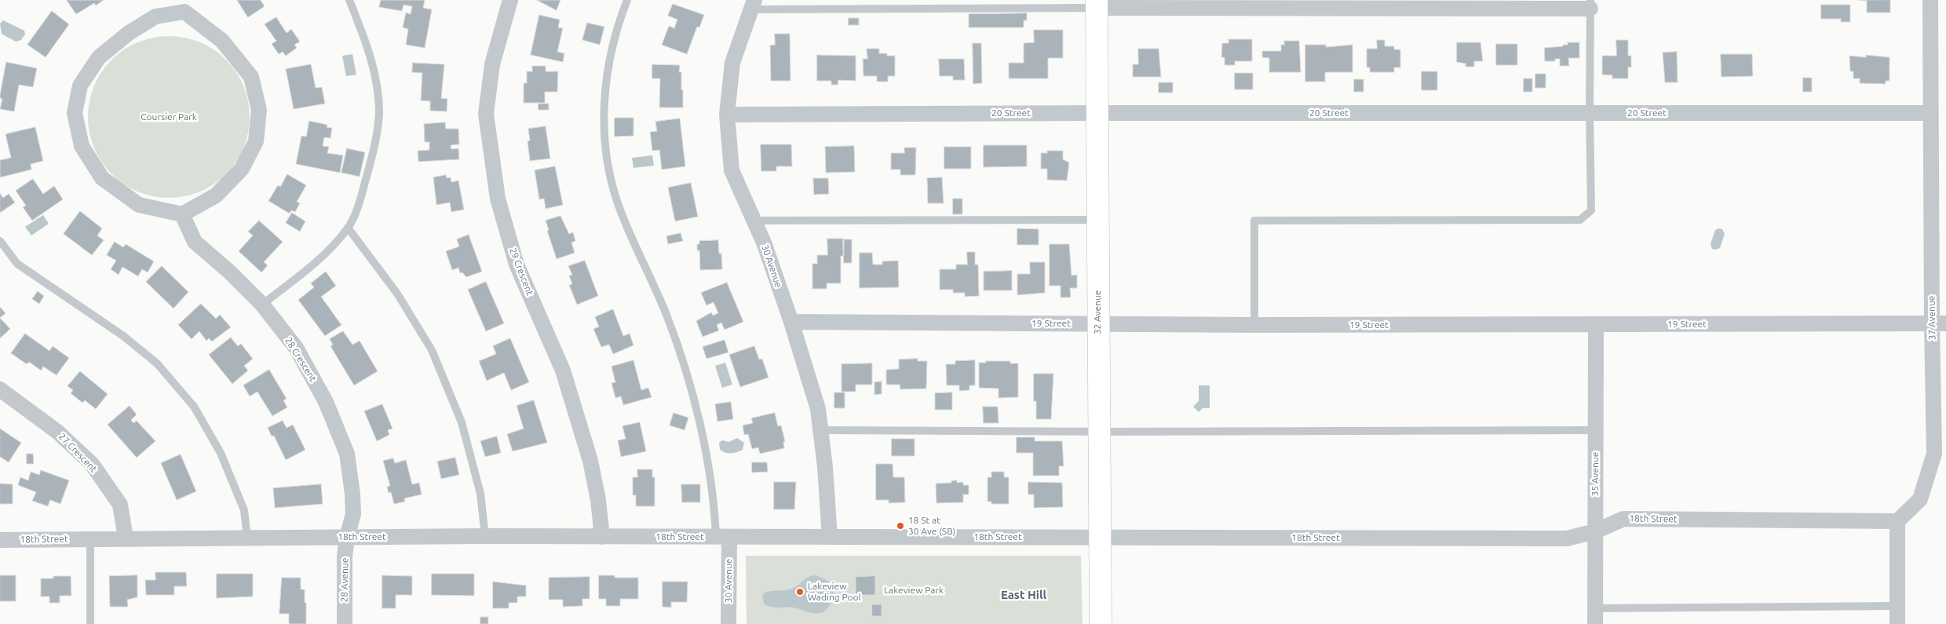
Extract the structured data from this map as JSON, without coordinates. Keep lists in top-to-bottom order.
{
  "streets": {
    "street": [
      "20 Street",
      "30 Avenue",
      "29 Crescent",
      "32 Avenue",
      "37 Avenue",
      "19 Street",
      "28 Crescent",
      "27 Crescent",
      "35 Avenue",
      "18th Street",
      "28 Avenue"
    ]
  },
  "crossings": [
    ["20 Street", "30 Avenue"],
    ["20 Street", "32 Avenue"],
    ["20 Street", "37 Avenue"],
    ["30 Avenue", "19 Street"],
    ["30 Avenue", "18th Street"],
    ["29 Crescent", "18th Street"],
    ["32 Avenue", "19 Street"],
    ["32 Avenue", "18th Street"],
    ["37 Avenue", "19 Street"],
    ["37 Avenue", "18th Street"],
    ["19 Street", "35 Avenue"],
    ["28 Crescent", "18th Street"],
    ["28 Crescent", "28 Avenue"],
    ["27 Crescent", "18th Street"],
    ["35 Avenue", "18th Street"],
    ["18th Street", "28 Avenue"]
  ],
  "districts": ["East Hill"],
  "parks": ["Coursier Park", "Lakeview Park"],
  "places": ["18 St at 30 Ave (SB)", "Lakeview Wading Pool"]
}
